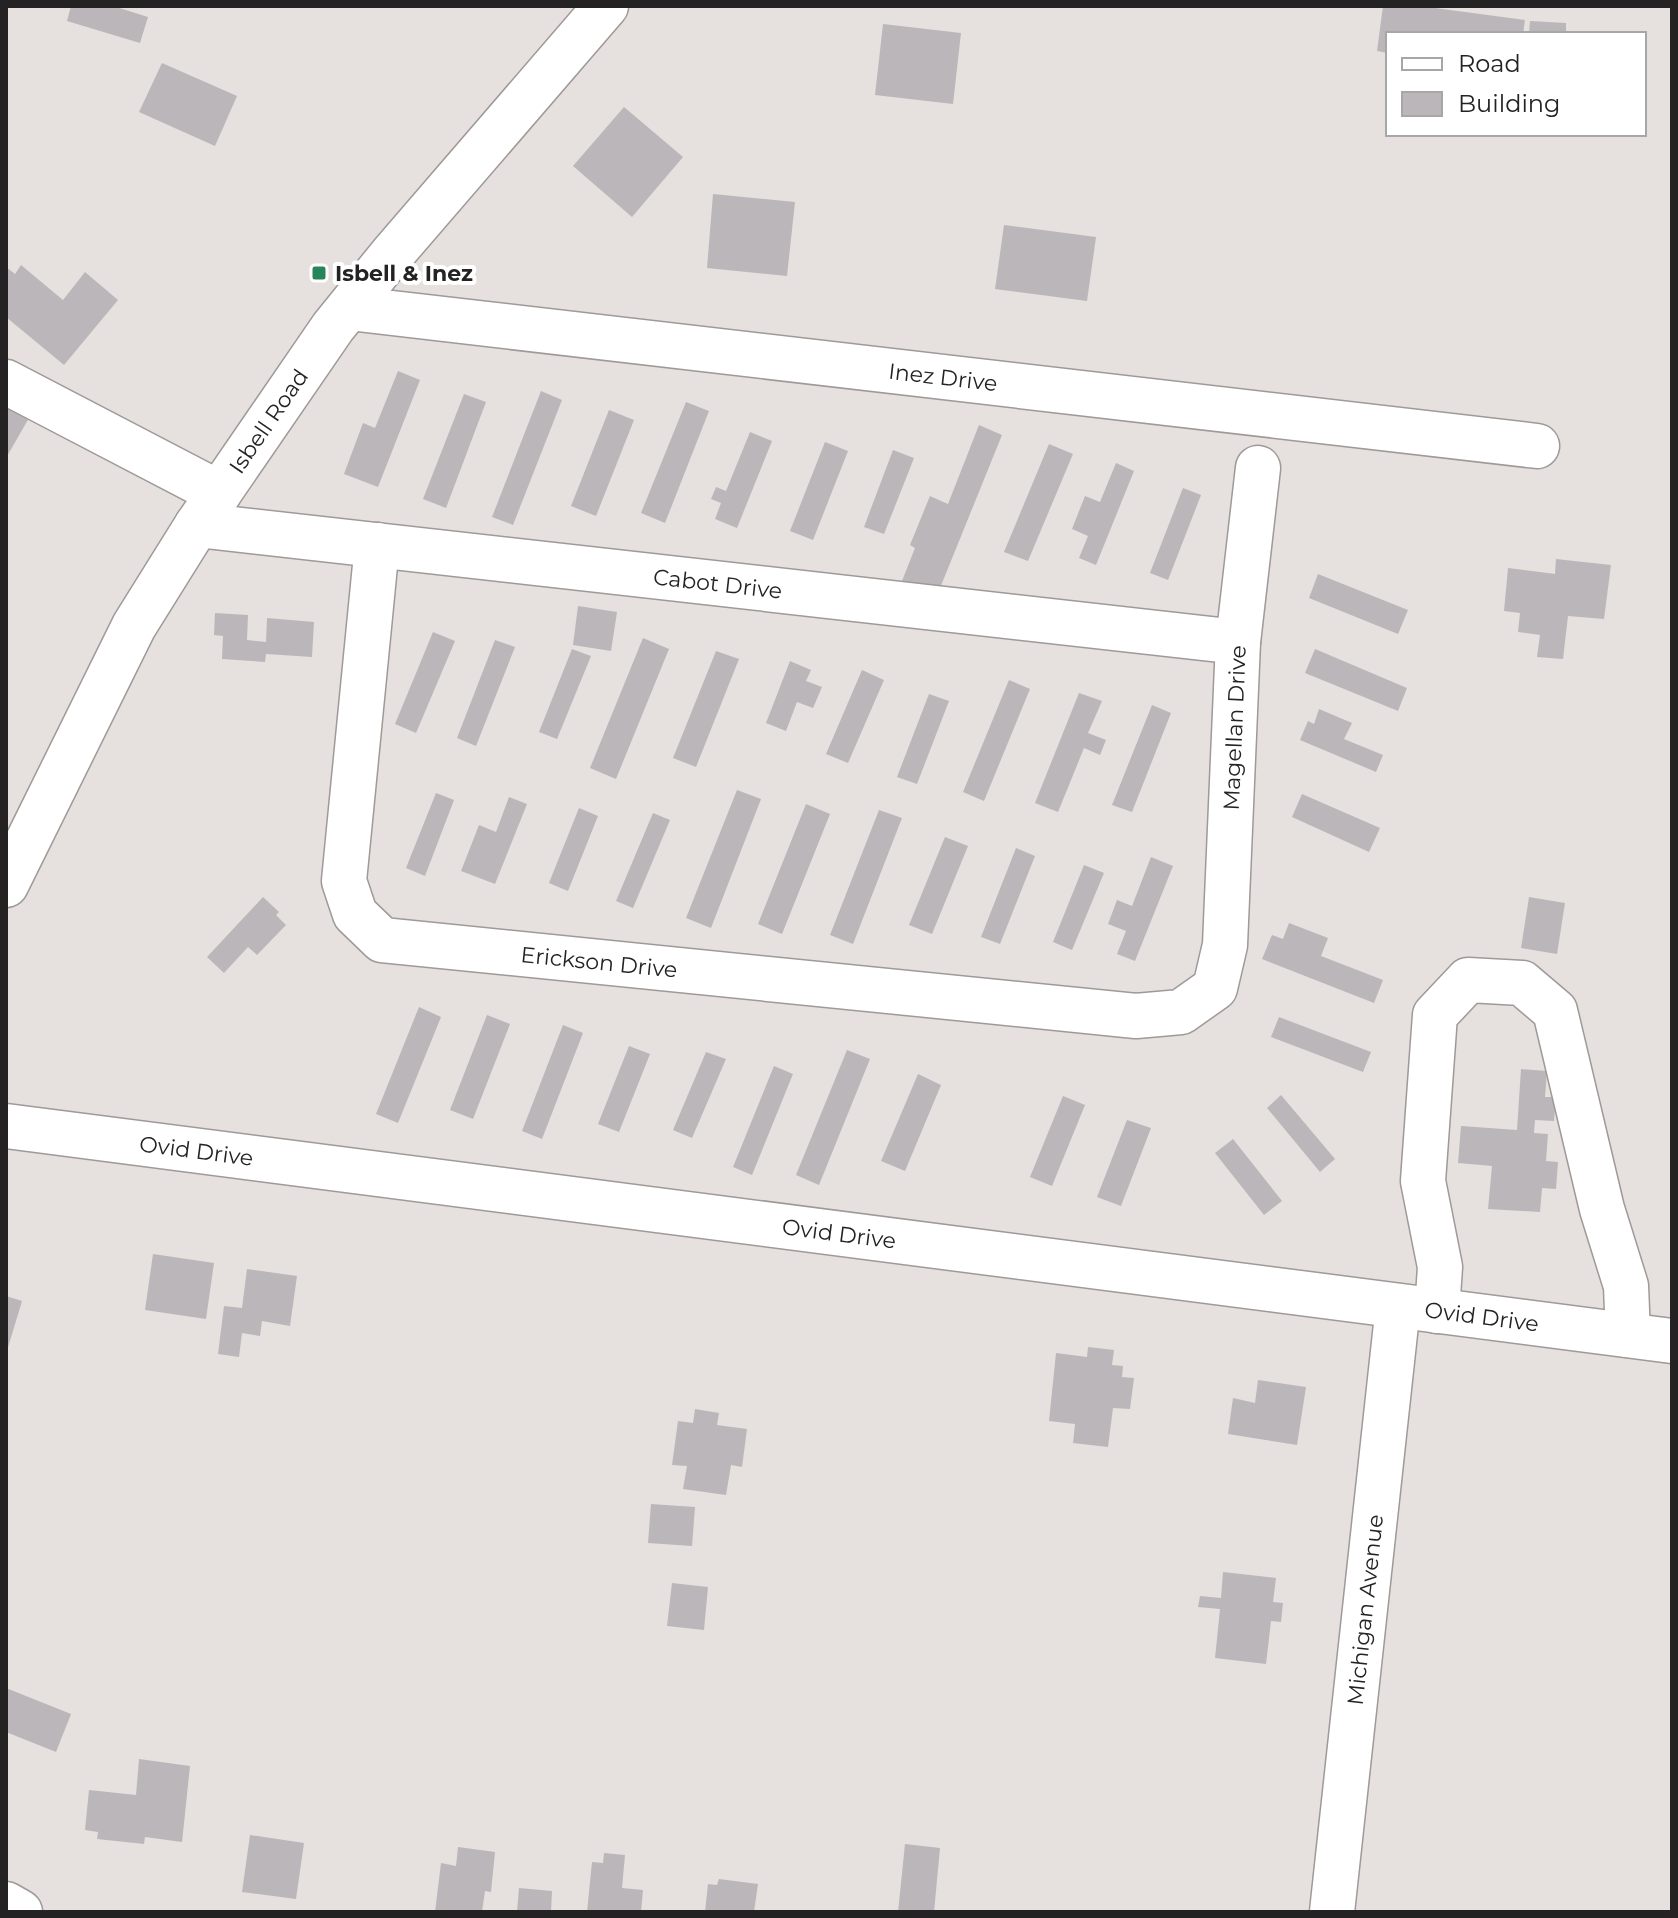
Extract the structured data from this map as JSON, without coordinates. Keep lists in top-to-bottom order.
{
  "streets": {
    "street": [
      "Inez Drive",
      "Isbell Road",
      "Cabot Drive",
      "Magellan Drive",
      "Erickson Drive",
      "Ovid Drive",
      "Michigan Avenue"
    ]
  },
  "crossings": [
    ["Inez Drive", "Isbell Road"],
    ["Isbell Road", "Cabot Drive"],
    ["Cabot Drive", "Magellan Drive"],
    ["Cabot Drive", "Erickson Drive"],
    ["Magellan Drive", "Erickson Drive"],
    ["Ovid Drive", "Michigan Avenue"]
  ],
  "places": {
    "transit": ["Isbell & Inez"]
  },
  "legend": ["Road", "Building"]
}
